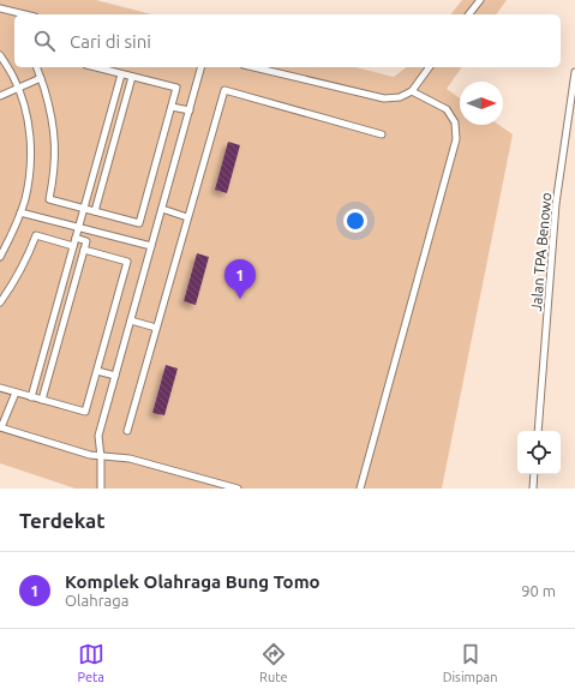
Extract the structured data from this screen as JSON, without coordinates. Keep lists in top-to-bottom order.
{
  "streets": {
    "lane": ["Jalan TPA Benowo"]
  },
  "north": "right",
  "page": {
    "search": "Cari di sini",
    "pins": "1",
    "heading": "Terdekat",
    "list": [
      {
        "mark": "1",
        "name": "Komplek Olahraga Bung Tomo",
        "note": "Olahraga",
        "value": "90 m"
      }
    ],
    "nav": ["Peta", "Rute", "Disimpan"]
  }
}
